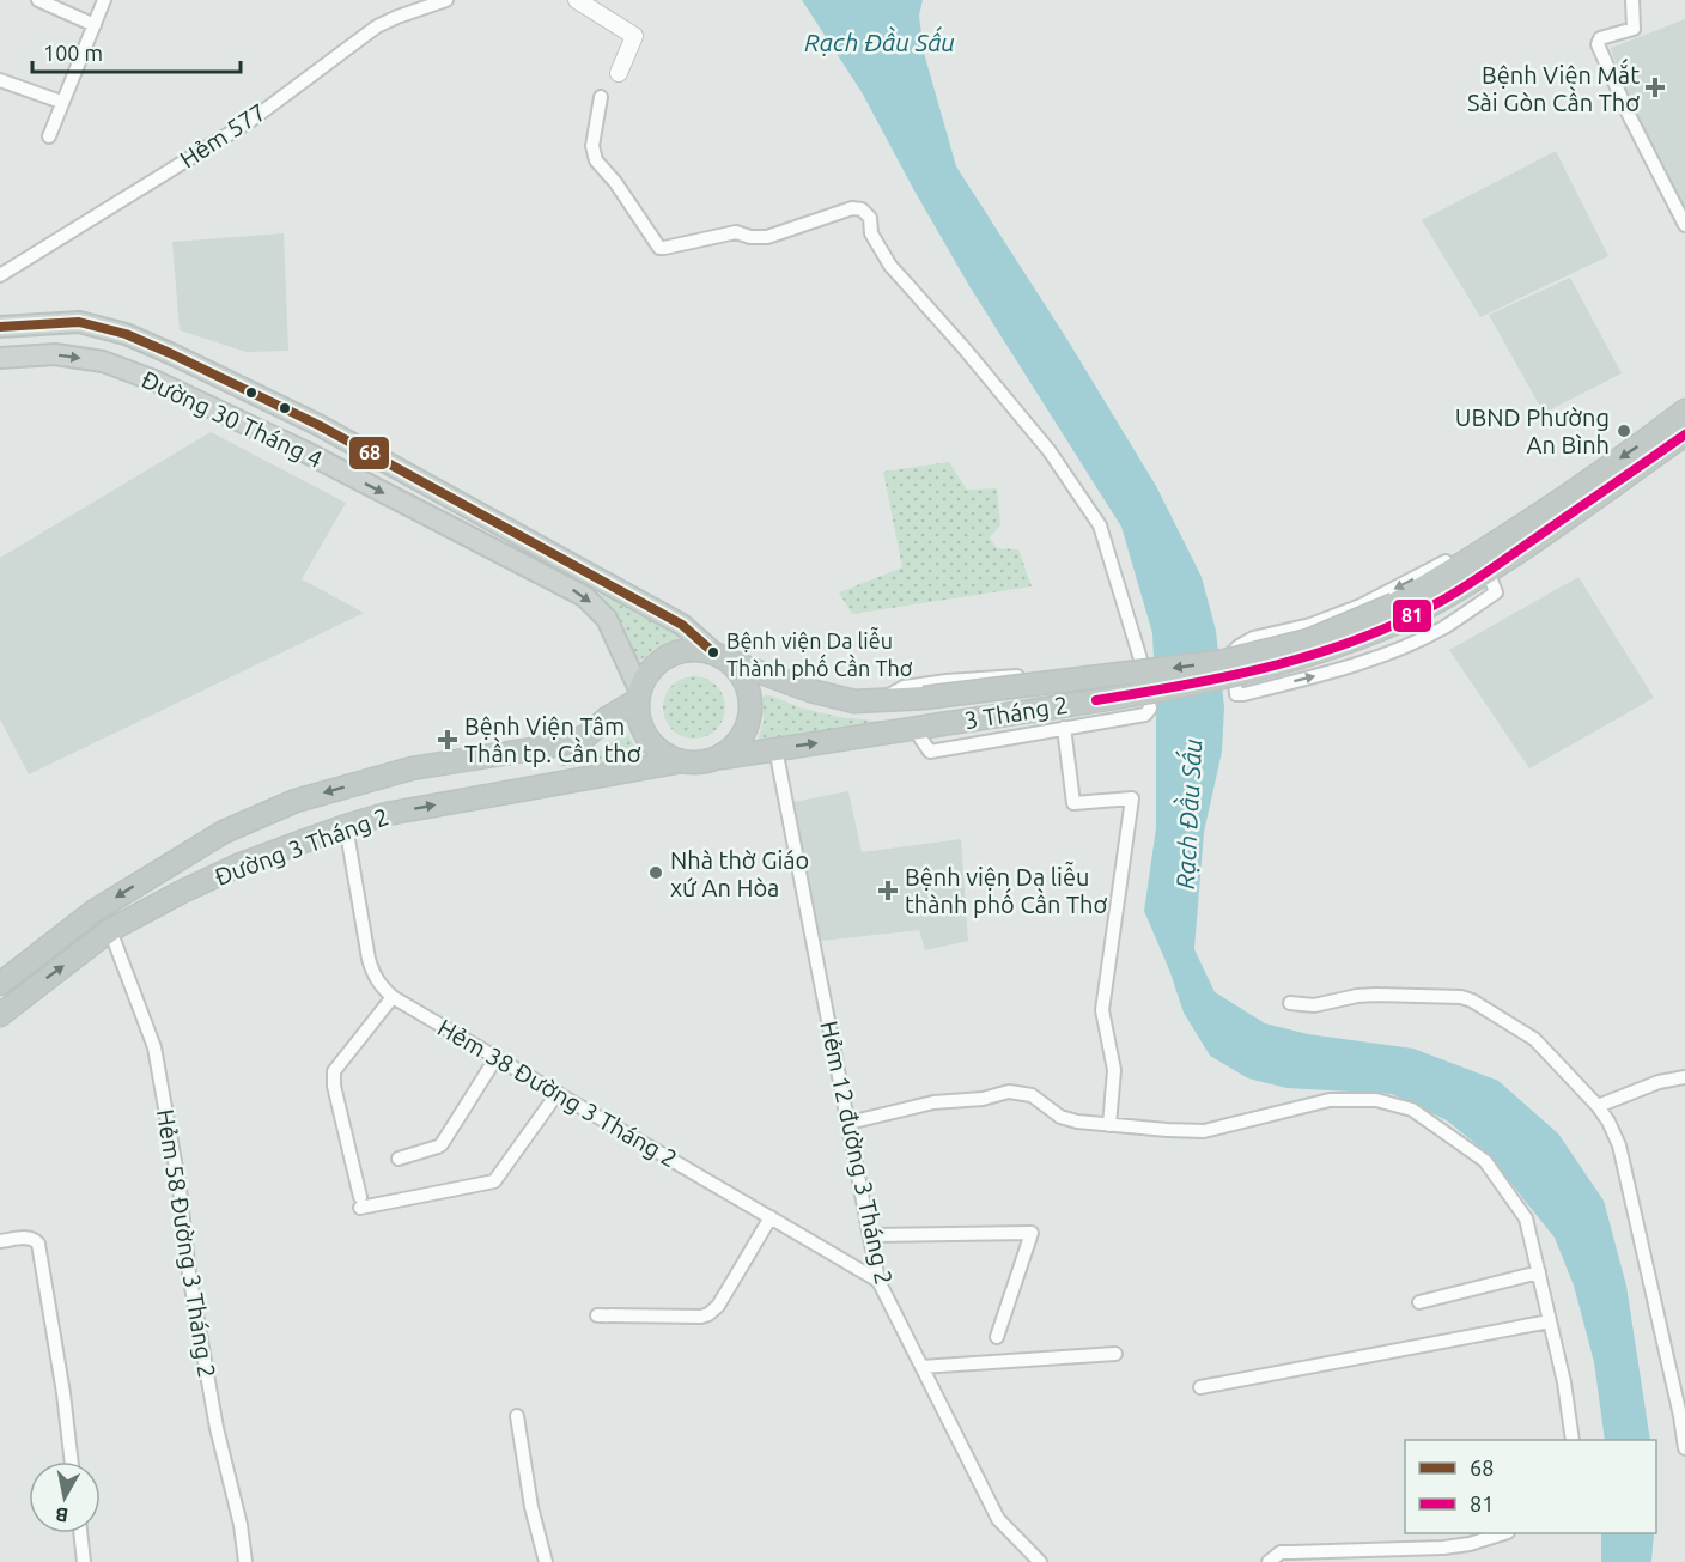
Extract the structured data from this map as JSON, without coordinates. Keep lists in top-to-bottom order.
{
  "streets": {
    "highway": ["3 Tháng 2", "Đường 3 Tháng 2"],
    "main road": ["Đường 30 Tháng 4"],
    "street": [
      "Hẻm 577",
      "Hẻm 38 Đường 3 Tháng 2",
      "Hẻm 12 đường 3 Tháng 2",
      "Hẻm 58 Đường 3 Tháng 2"
    ]
  },
  "crossings": [
    ["Đường 30 Tháng 4", "3 Tháng 2"],
    ["Đường 30 Tháng 4", "Đường 3 Tháng 2"],
    ["3 Tháng 2", "Đường 3 Tháng 2"],
    ["3 Tháng 2", "Hẻm 12 đường 3 Tháng 2"],
    ["Đường 3 Tháng 2", "Hẻm 38 Đường 3 Tháng 2"],
    ["Đường 3 Tháng 2", "Hẻm 58 Đường 3 Tháng 2"],
    ["Hẻm 38 Đường 3 Tháng 2", "Hẻm 12 đường 3 Tháng 2"]
  ],
  "water": ["Rạch Đầu Sấu"],
  "places": {
    "health": ["Bệnh Viện Mắt Sài Gòn Cần Thơ", "Bệnh Viện Tâm Thần tp. Cần thơ", "Bệnh viện Da liễu thành phố Cần Thơ"],
    "other": ["UBND Phường An Bình", "Bệnh viện Da liễu Thành phố Cần Thơ", "Nhà thờ Giáo xứ An Hòa"]
  },
  "lines": ["transit line 68", "transit line 81"],
  "legend": ["68", "81"],
  "scale_bar": "100 m",
  "north": "bottom"
}
